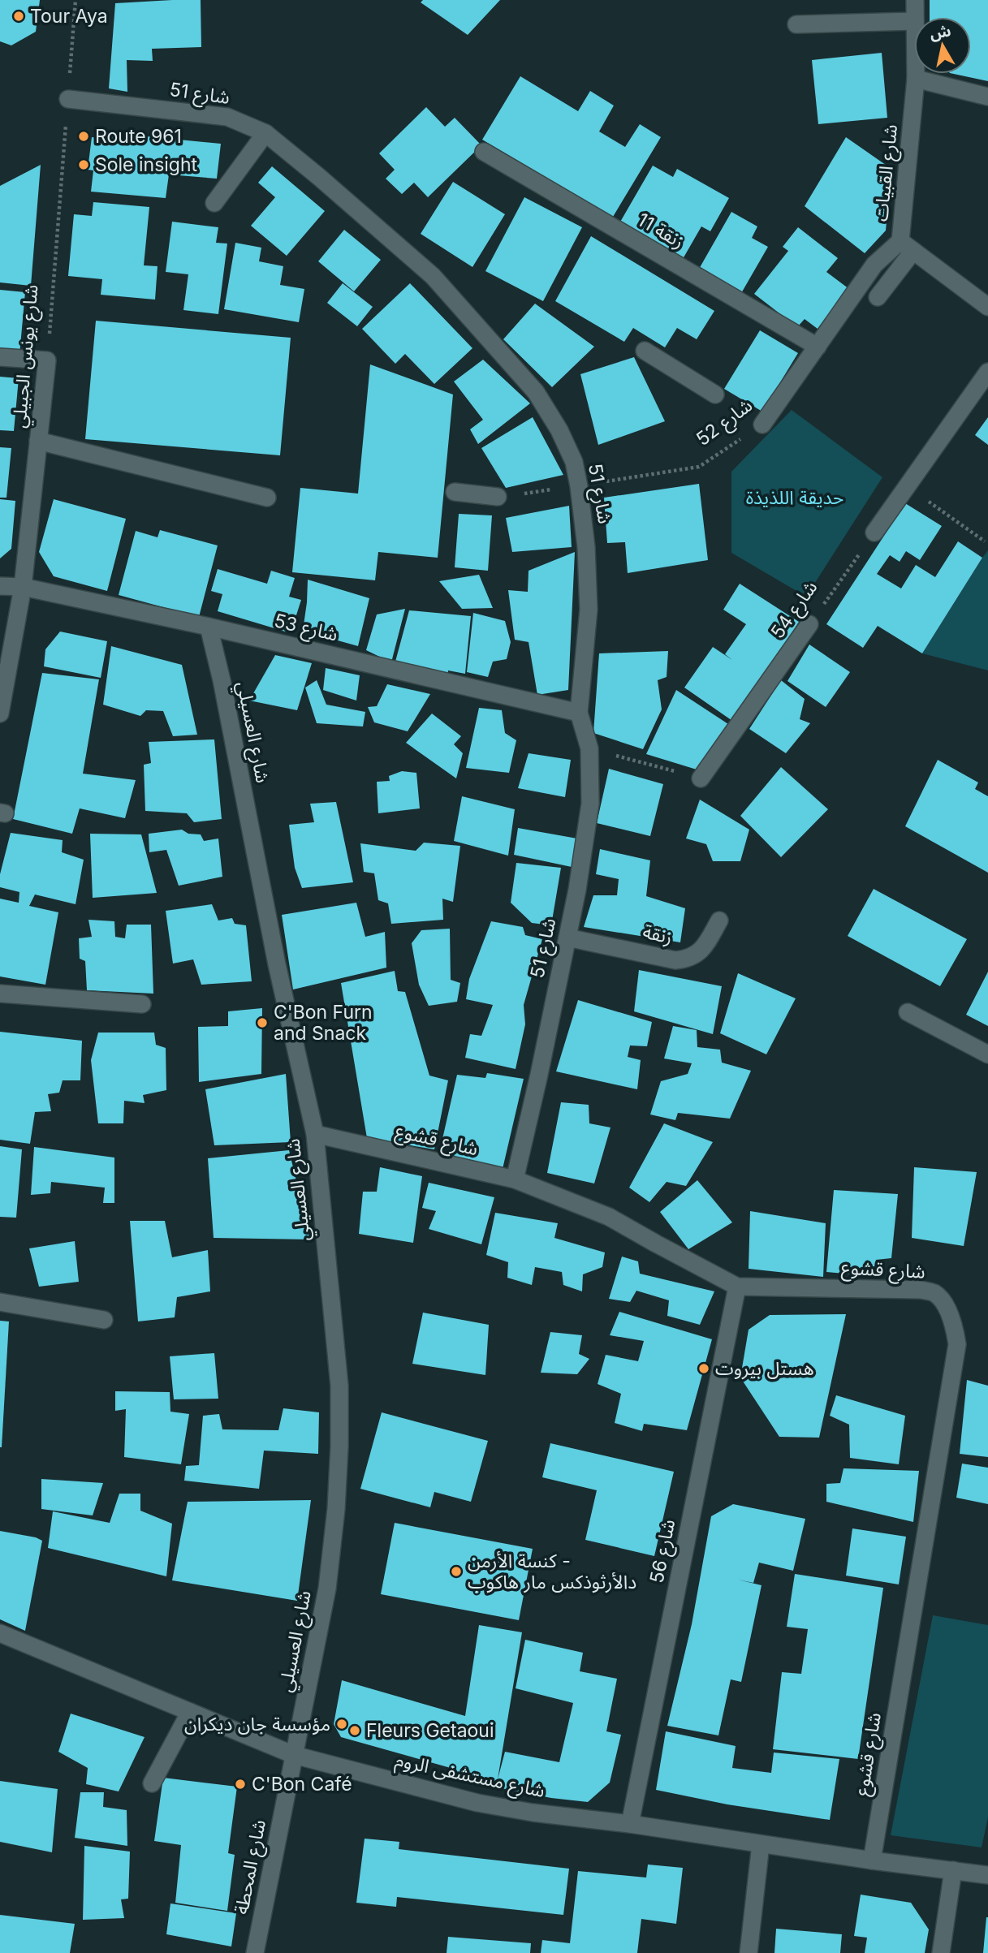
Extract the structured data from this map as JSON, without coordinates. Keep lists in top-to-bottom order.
{
  "streets": {
    "street": [
      "شارع 51",
      "شارع القبيات",
      "زنقة 11",
      "شارع يونس الجبيلي",
      "شارع 52",
      "شارع 54",
      "شارع 53",
      "شارع العسيلي",
      "زنقة",
      "شارع قشوع",
      "شارع 56",
      "شارع مستشفى الروم",
      "شارع المحطة"
    ]
  },
  "crossings": [
    ["شارع 51", "شارع يونس الجبيلي"],
    ["شارع 51", "شارع 52"],
    ["شارع 51", "شارع 53"],
    ["شارع 51", "زنقة"],
    ["شارع 51", "شارع قشوع"],
    ["شارع القبيات", "شارع 52"],
    ["زنقة 11", "شارع 52"],
    ["شارع يونس الجبيلي", "شارع 53"],
    ["شارع 53", "شارع العسيلي"],
    ["شارع العسيلي", "شارع قشوع"],
    ["شارع العسيلي", "شارع مستشفى الروم"],
    ["شارع العسيلي", "شارع المحطة"],
    ["شارع قشوع", "شارع 56"],
    ["شارع قشوع", "شارع مستشفى الروم"],
    ["شارع 56", "شارع مستشفى الروم"],
    ["شارع مستشفى الروم", "شارع المحطة"]
  ],
  "parks": ["حديقة اللذيذة"],
  "places": [
    "Tour Aya",
    "Route 961",
    "Sole insight",
    "C'Bon Furn and Snack",
    "هستل بيروت",
    "كنسة الأرمن - دالأرثوذكس مار هاكوب",
    "مؤسسة جان ديكران",
    "Fleurs Getaoui",
    "C'Bon Café"
  ],
  "north": "top"
}
